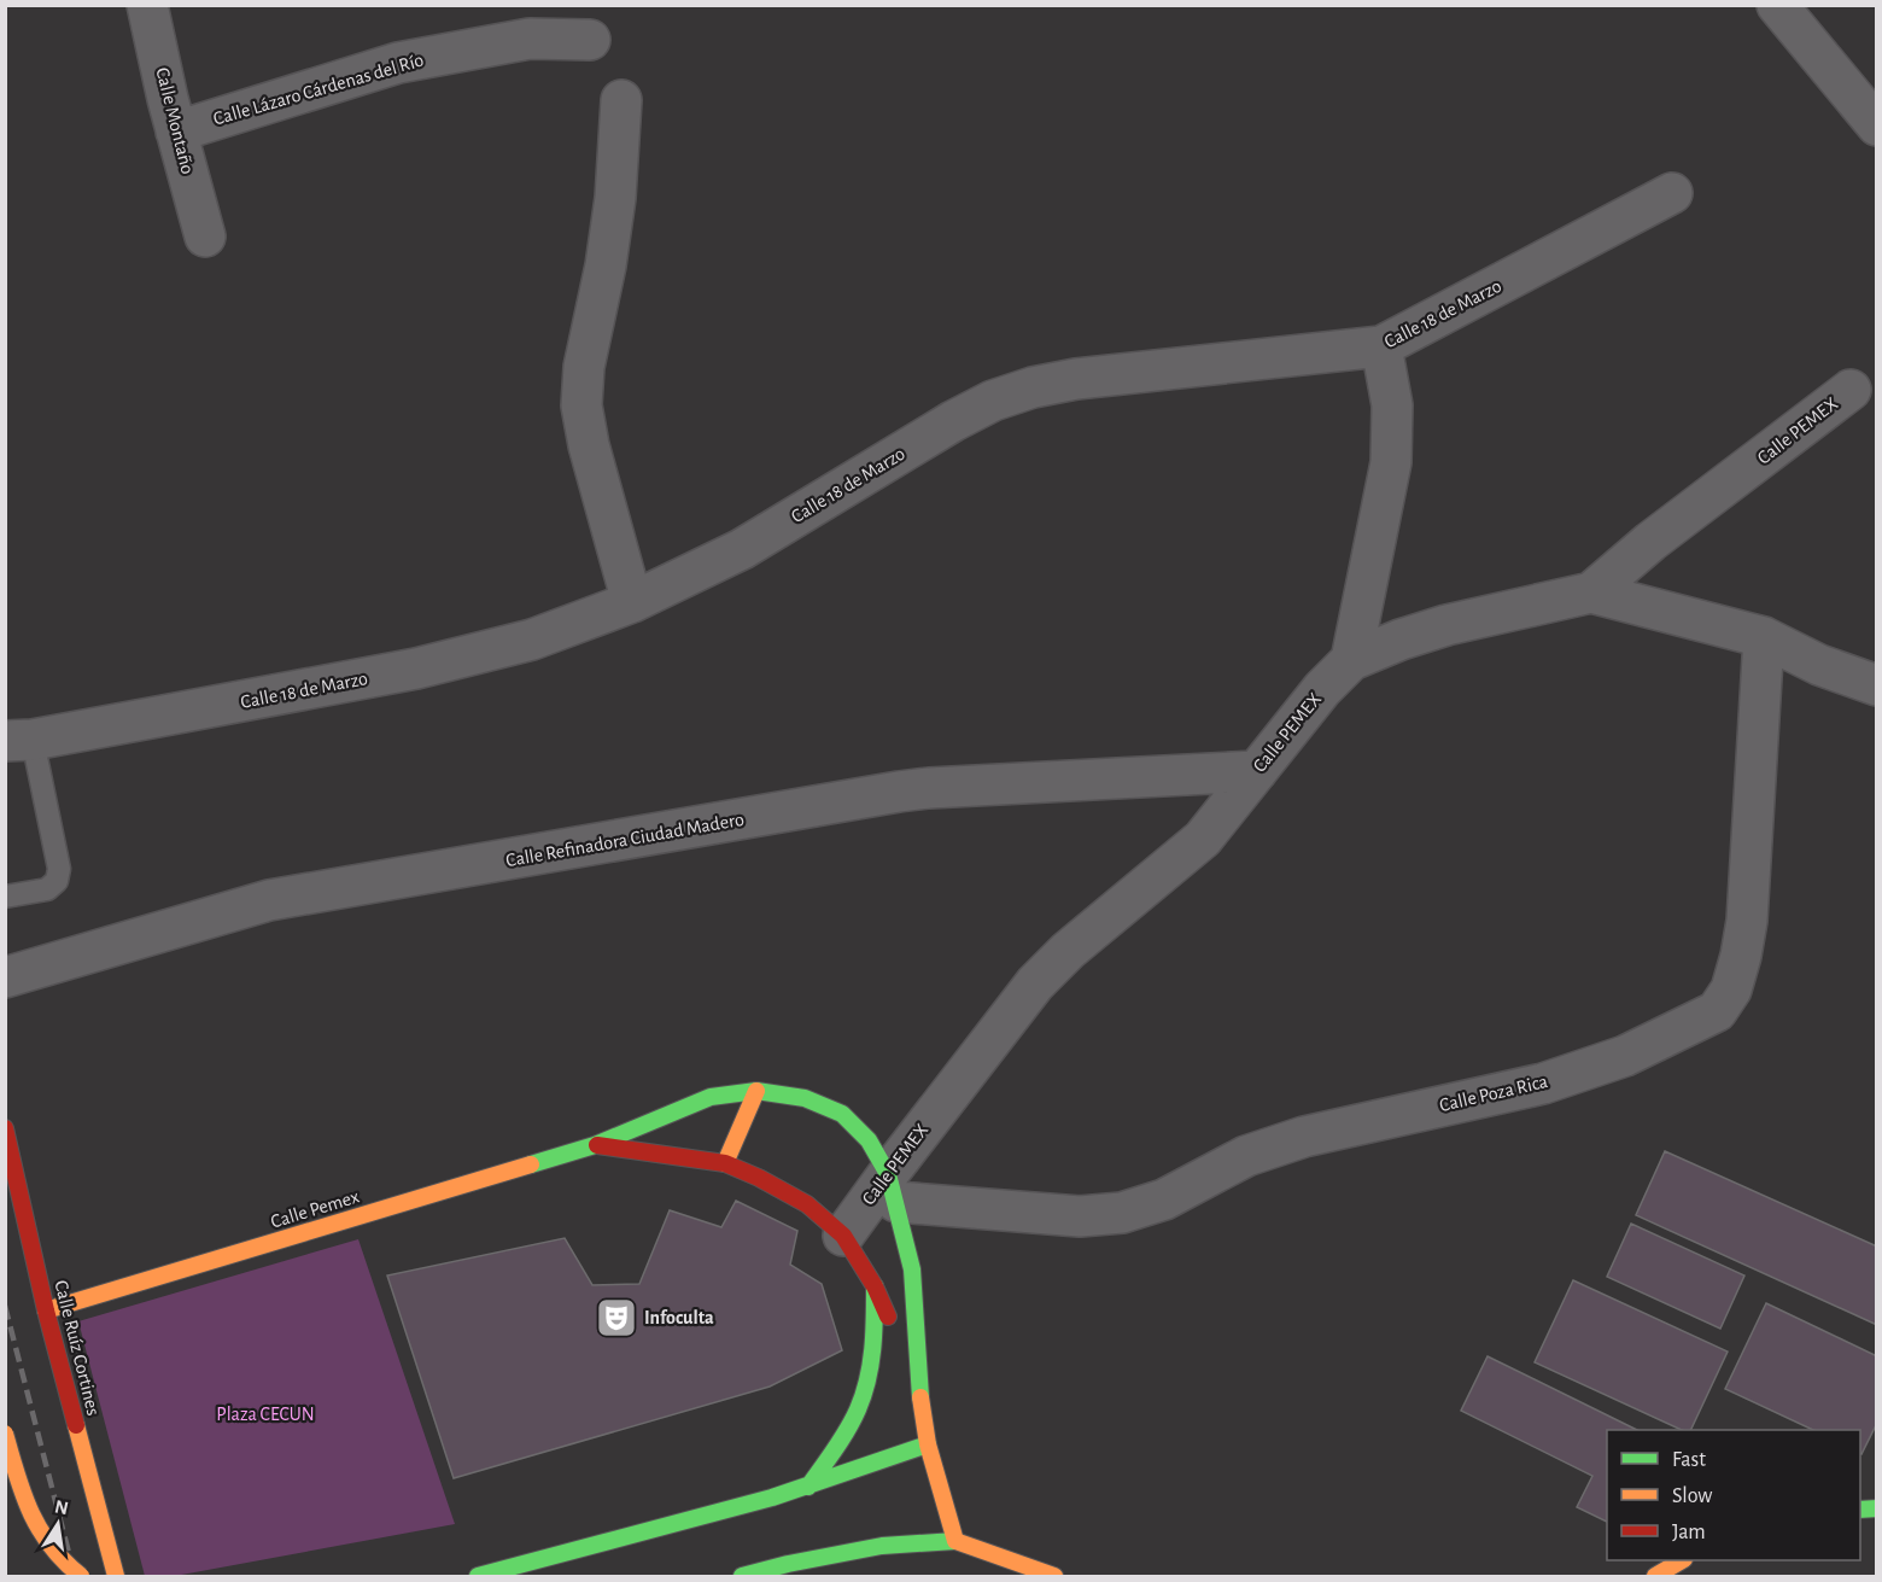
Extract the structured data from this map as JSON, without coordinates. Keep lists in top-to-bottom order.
{
  "streets": {
    "main road": ["Calle Pemex", "Calle Ruíz Cortines"],
    "street": [
      "Calle Lázaro Cárdenas del Río",
      "Calle Montaño",
      "Calle 18 de Marzo",
      "Calle PEMEX",
      "Calle Refinadora Ciudad Madero",
      "Calle Poza Rica"
    ]
  },
  "crossings": [
    ["Calle Lázaro Cárdenas del Río", "Calle Montaño"],
    ["Calle PEMEX", "Calle Refinadora Ciudad Madero"],
    ["Calle PEMEX", "Calle Poza Rica"],
    ["Calle PEMEX", "Calle Pemex"],
    ["Calle Poza Rica", "Calle Pemex"],
    ["Calle Pemex", "Calle Ruíz Cortines"]
  ],
  "parks": ["Plaza CECUN"],
  "places": {
    "theatre": ["Infoculta"]
  },
  "legend": ["Fast", "Slow", "Jam"],
  "north": "top"
}
